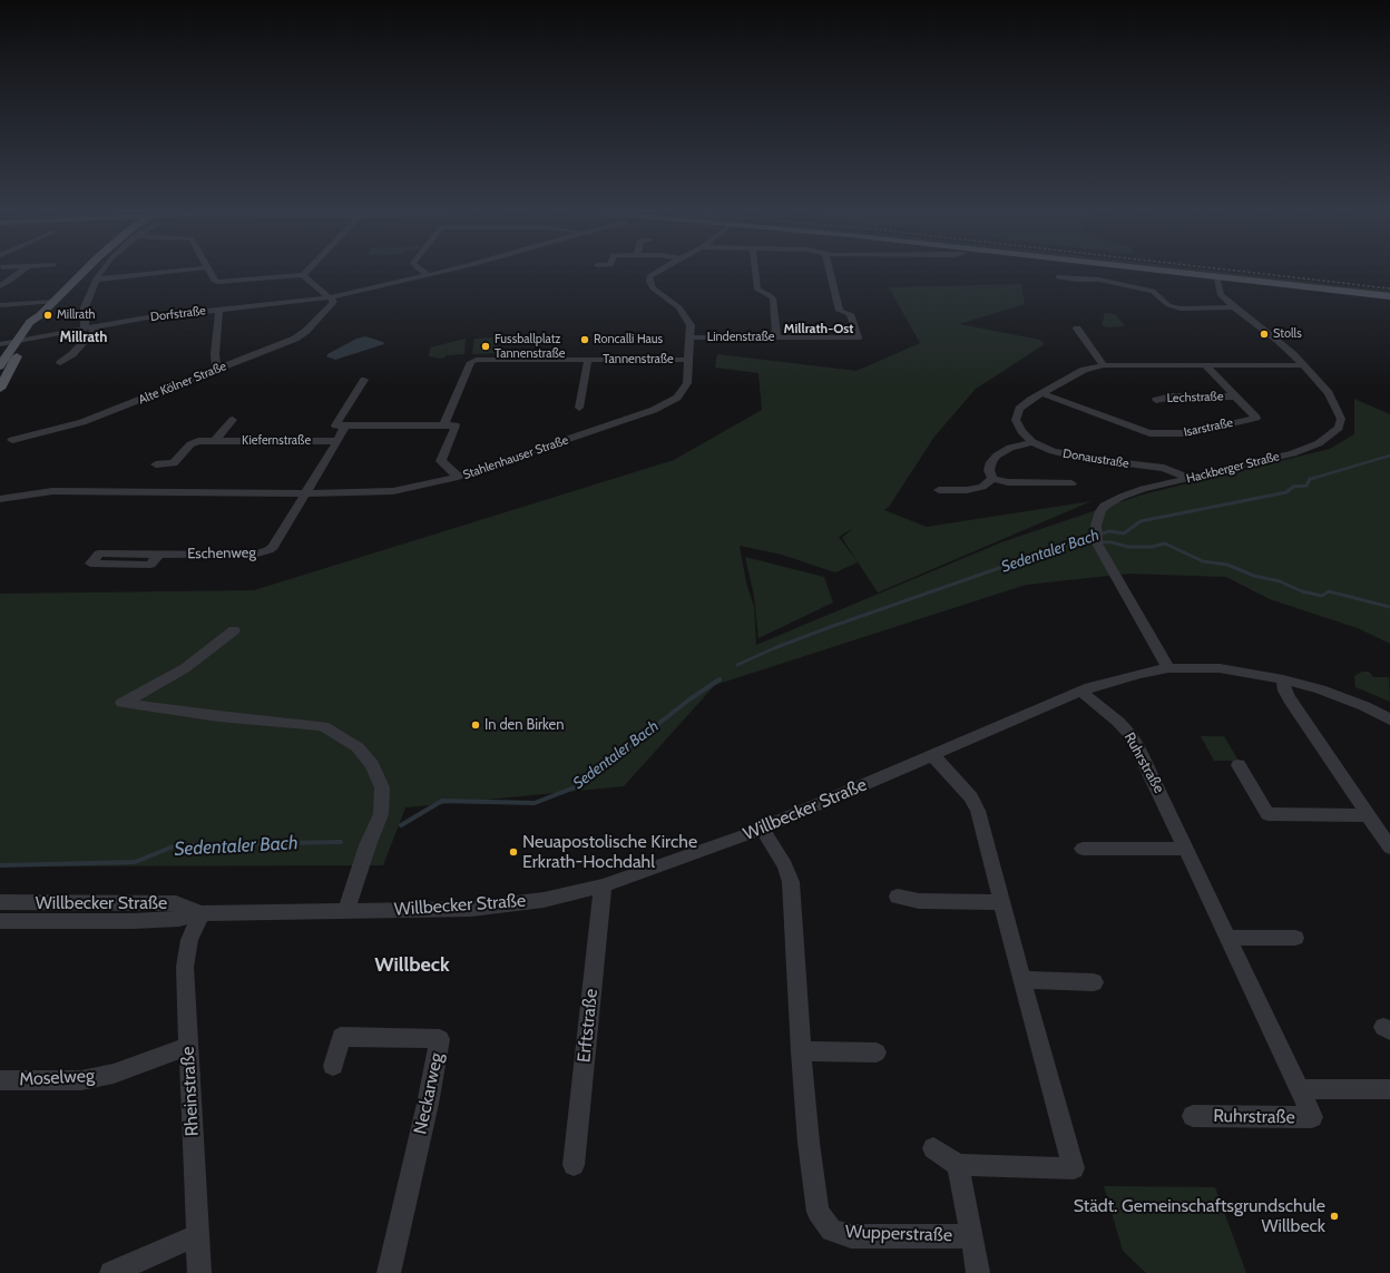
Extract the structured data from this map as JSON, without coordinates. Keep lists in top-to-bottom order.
{
  "streets": {
    "street": [
      "Dorfstraße",
      "Lindenstraße",
      "Tannenstraße",
      "Alte Kölner Straße",
      "Lechstraße",
      "Isarstraße",
      "Kiefernstraße",
      "Stahlenhauser Straße",
      "Donaustraße",
      "Hackberger Straße",
      "Eschenweg",
      "Ruhrstraße",
      "Willbecker Straße",
      "Erftstraße",
      "Moselweg",
      "Rheinstraße",
      "Neckarweg",
      "Wupperstraße"
    ]
  },
  "crossings": [
    ["Dorfstraße", "Alte Kölner Straße"],
    ["Lindenstraße", "Stahlenhauser Straße"],
    ["Tannenstraße", "Stahlenhauser Straße"],
    ["Lechstraße", "Isarstraße"],
    ["Isarstraße", "Donaustraße"],
    ["Kiefernstraße", "Stahlenhauser Straße"],
    ["Kiefernstraße", "Eschenweg"],
    ["Stahlenhauser Straße", "Eschenweg"],
    ["Donaustraße", "Hackberger Straße"],
    ["Hackberger Straße", "Willbecker Straße"],
    ["Ruhrstraße", "Willbecker Straße"],
    ["Willbecker Straße", "Erftstraße"],
    ["Willbecker Straße", "Rheinstraße"],
    ["Willbecker Straße", "Wupperstraße"],
    ["Moselweg", "Rheinstraße"]
  ],
  "districts": ["Millrath-Ost", "Millrath", "Willbeck"],
  "water": ["Sedentaler Bach"],
  "places": [
    "Millrath",
    "Stolls",
    "Roncalli Haus",
    "Fussballplatz Tannenstraße",
    "In den Birken",
    "Neuapostolische Kirche Erkrath-Hochdahl",
    "Städt. Gemeinschaftsgrundschule Willbeck"
  ]
}
